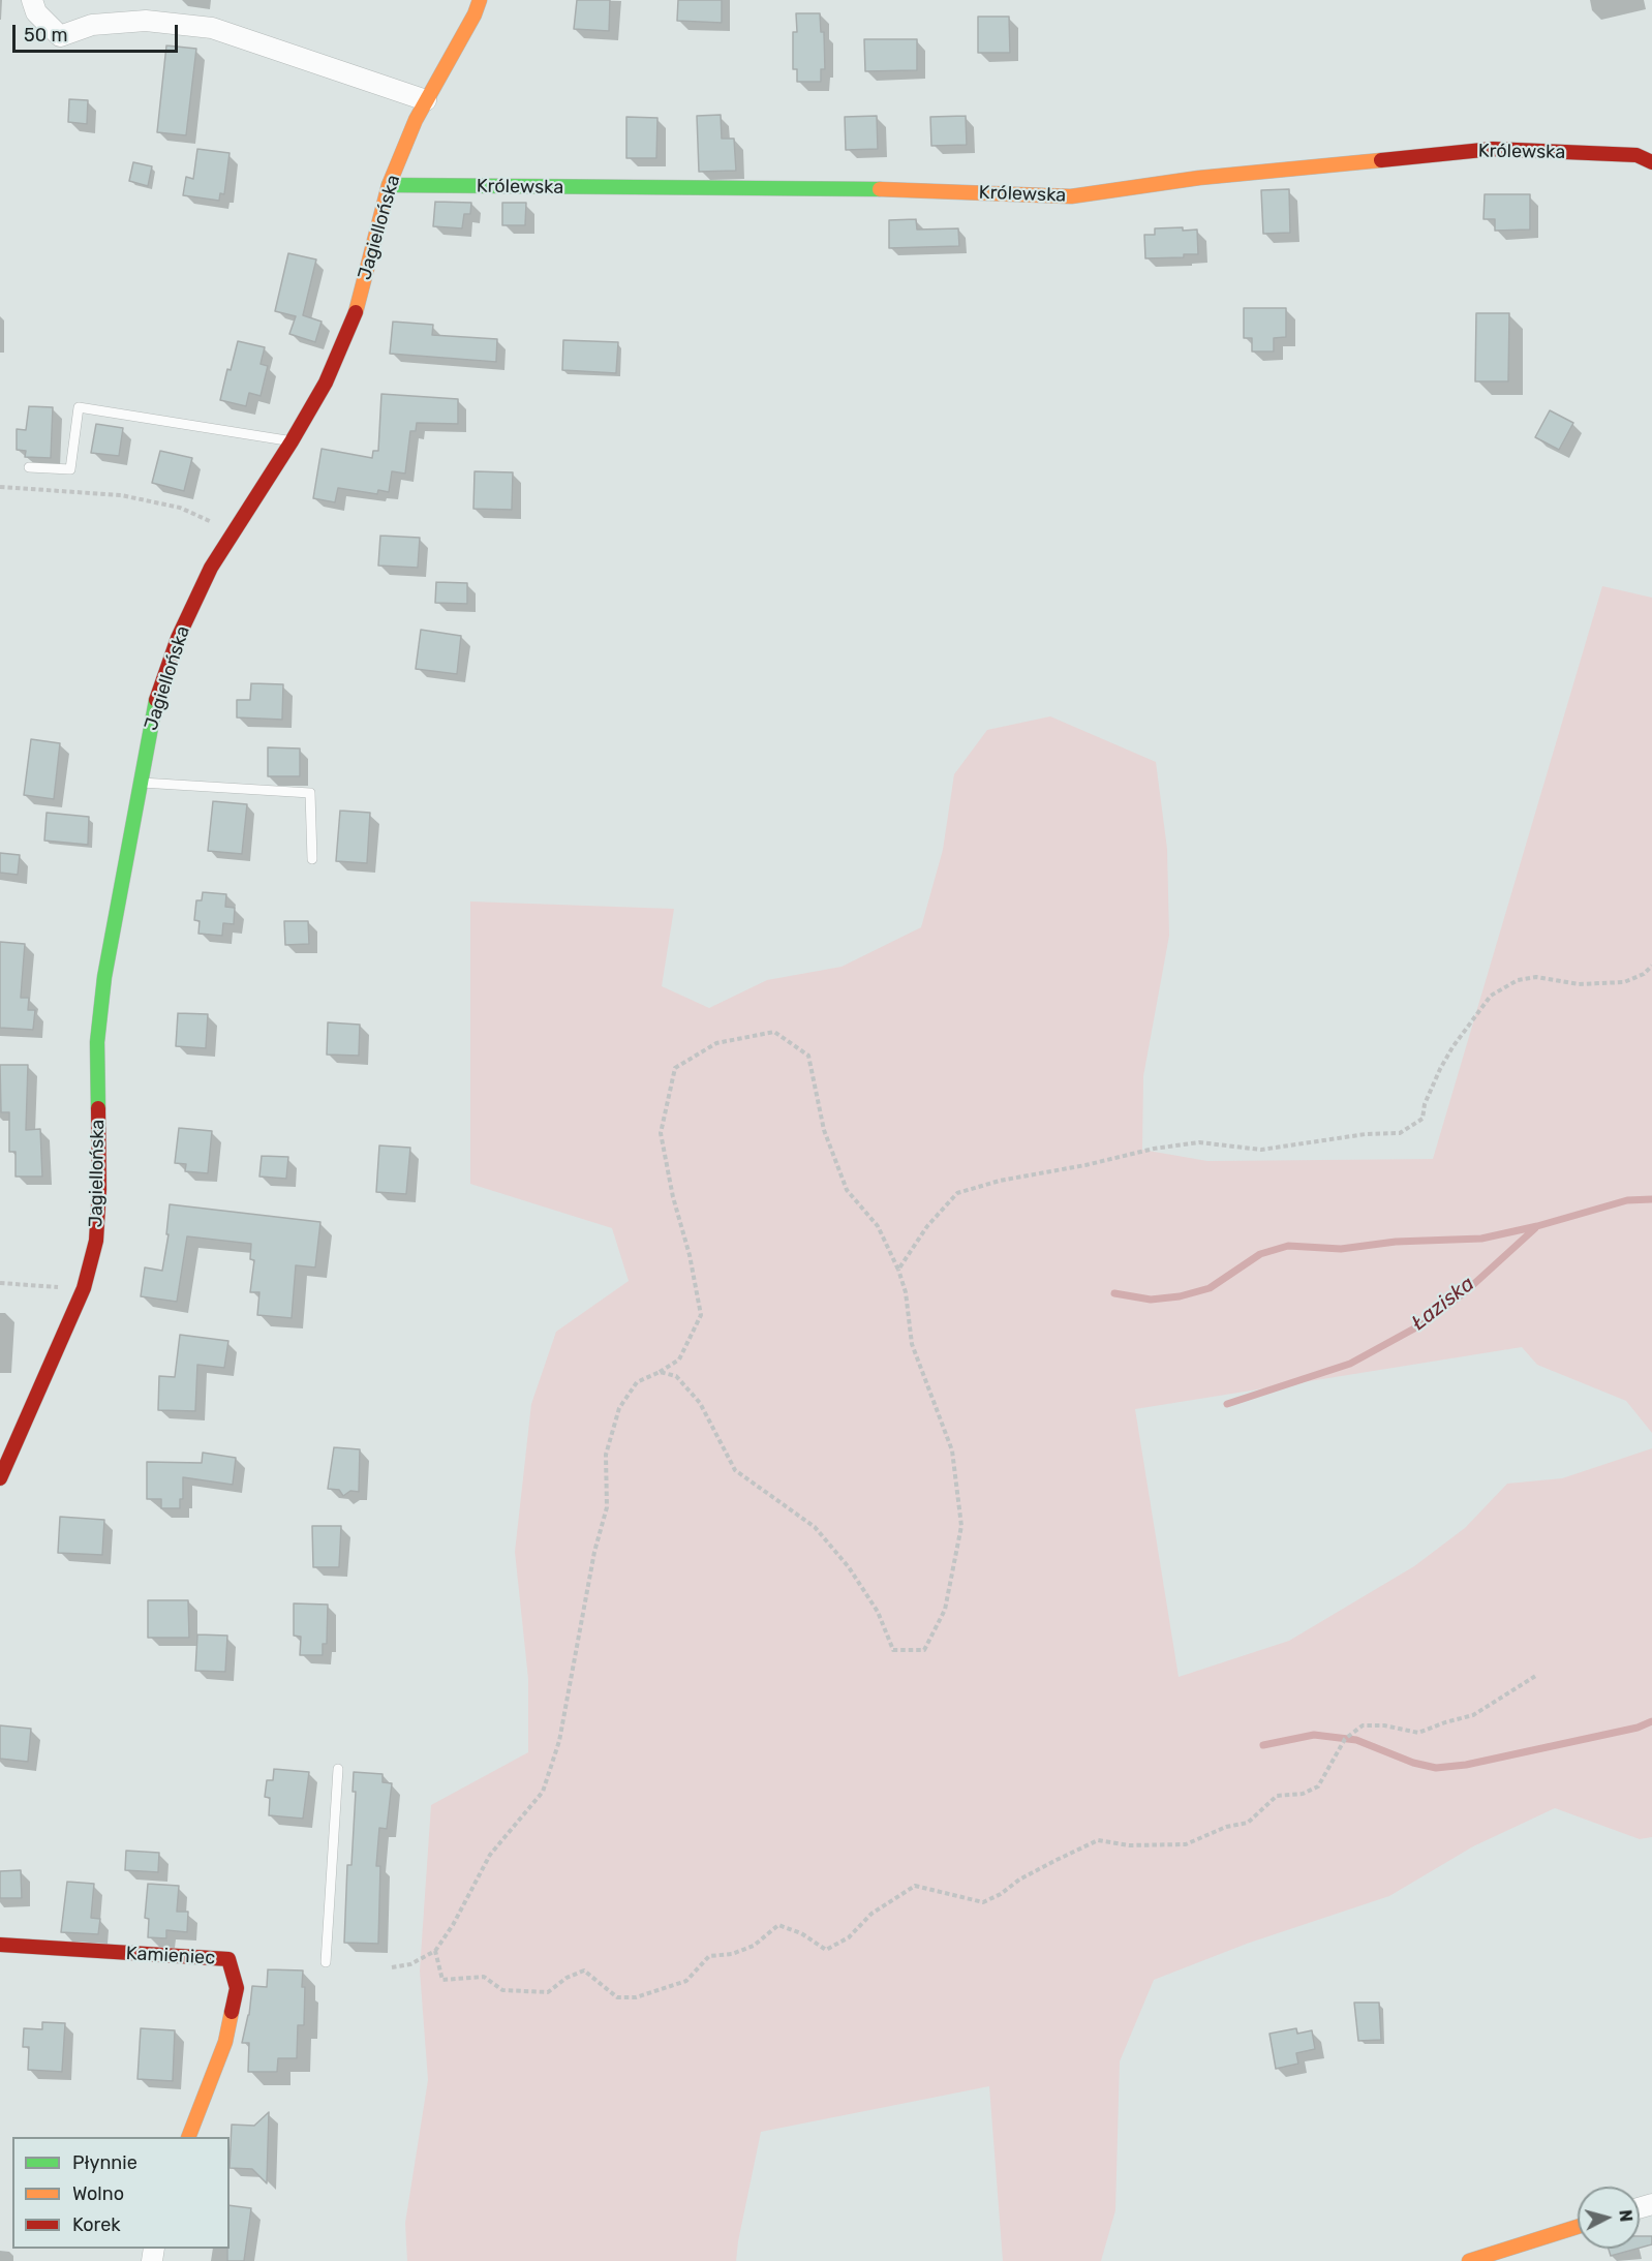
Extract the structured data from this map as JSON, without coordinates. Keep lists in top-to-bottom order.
{
  "streets": {
    "street": ["Królewska", "Jagiellońska", "Kamieniec"]
  },
  "crossings": [
    ["Królewska", "Jagiellońska"]
  ],
  "water": ["Łaziska"],
  "legend": ["Płynnie", "Wolno", "Korek"],
  "scale_bar": "50 m",
  "north": "right"
}
